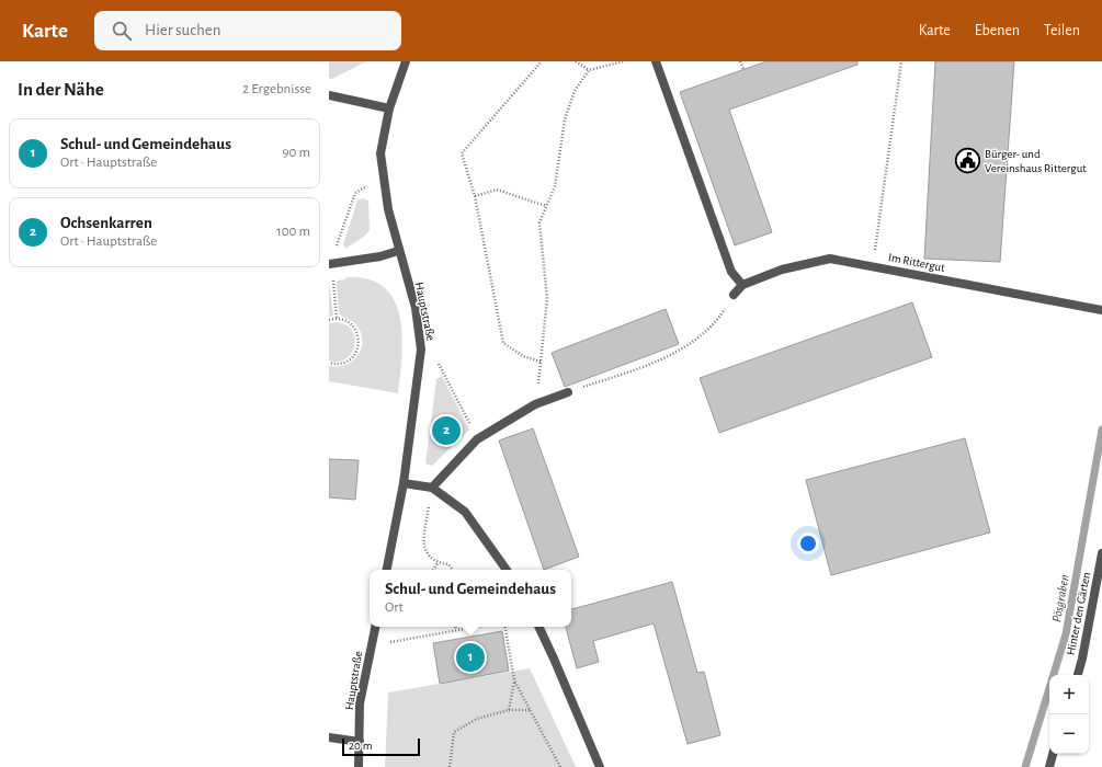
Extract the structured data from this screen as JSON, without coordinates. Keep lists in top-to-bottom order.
{
  "streets": {
    "street": ["Im Rittergut", "Hauptstraße", "Hinter den Gärten"]
  },
  "water": ["Pösgraben"],
  "places": {
    "public building": ["Bürger- und Vereinshaus Rittergut"]
  },
  "scale_bar": "20 m",
  "page": {
    "header": "Karte",
    "search": "Hier suchen",
    "nav": ["Karte", "Ebenen", "Teilen"],
    "heading": ["In der Nähe", "2 Ergebnisse"],
    "list": [
      {
        "mark": "1",
        "name": "Schul- und Gemeindehaus",
        "note": "Ort · Hauptstraße",
        "value": "90 m"
      },
      {
        "mark": "2",
        "name": "Ochsenkarren",
        "note": "Ort · Hauptstraße",
        "value": "100 m"
      }
    ],
    "pins": ["2", "1"],
    "popup": ["Schul- und Gemeindehaus", "Ort"],
    "map_buttons": ["+", "−"],
    "scale": "20 m"
  }
}
